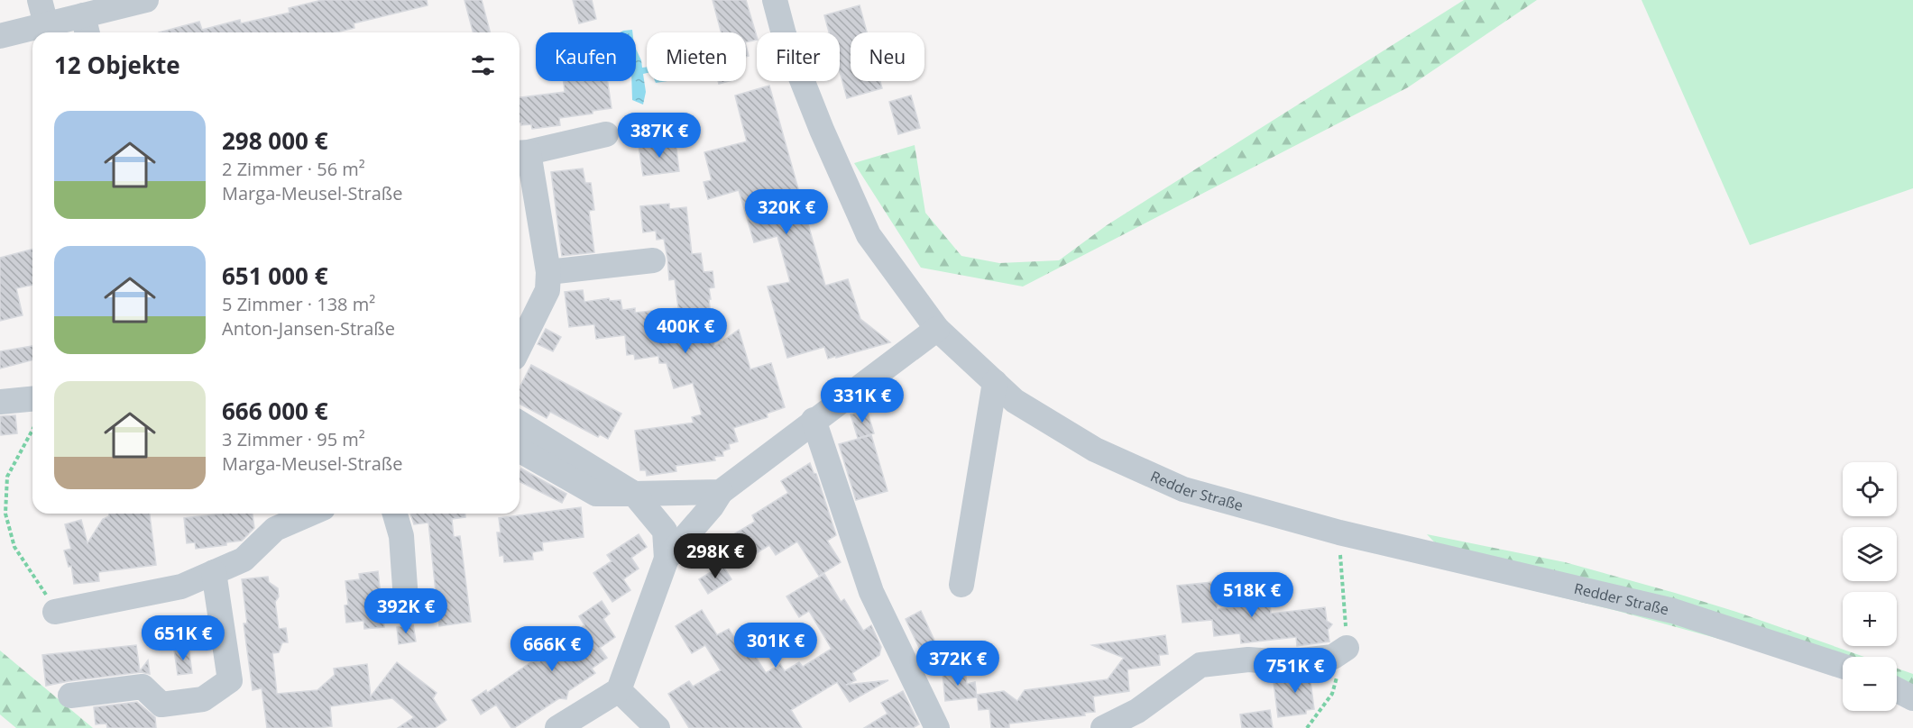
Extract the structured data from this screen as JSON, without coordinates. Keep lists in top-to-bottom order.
{
  "streets": {
    "street": ["Redder Straße"]
  },
  "page": {
    "chip": [
      "Kaufen",
      "Mieten",
      "Filter",
      "Neu"
    ],
    "heading": "12 Objekte",
    "list": [
      {
        "name": "298 000 €",
        "note": "2 Zimmer · 56 m² · Marga-Meusel-Straße"
      },
      {
        "name": "651 000 €",
        "note": "5 Zimmer · 138 m² · Anton-Jansen-Straße"
      },
      {
        "name": "666 000 €",
        "note": "3 Zimmer · 95 m² · Marga-Meusel-Straße"
      }
    ],
    "price": [
      "387K €",
      "320K €",
      "400K €",
      "331K €",
      "298K €",
      "518K €",
      "392K €",
      "651K €",
      "301K €",
      "666K €",
      "372K €",
      "751K €"
    ],
    "map_buttons": ["+", "−"]
  }
}
